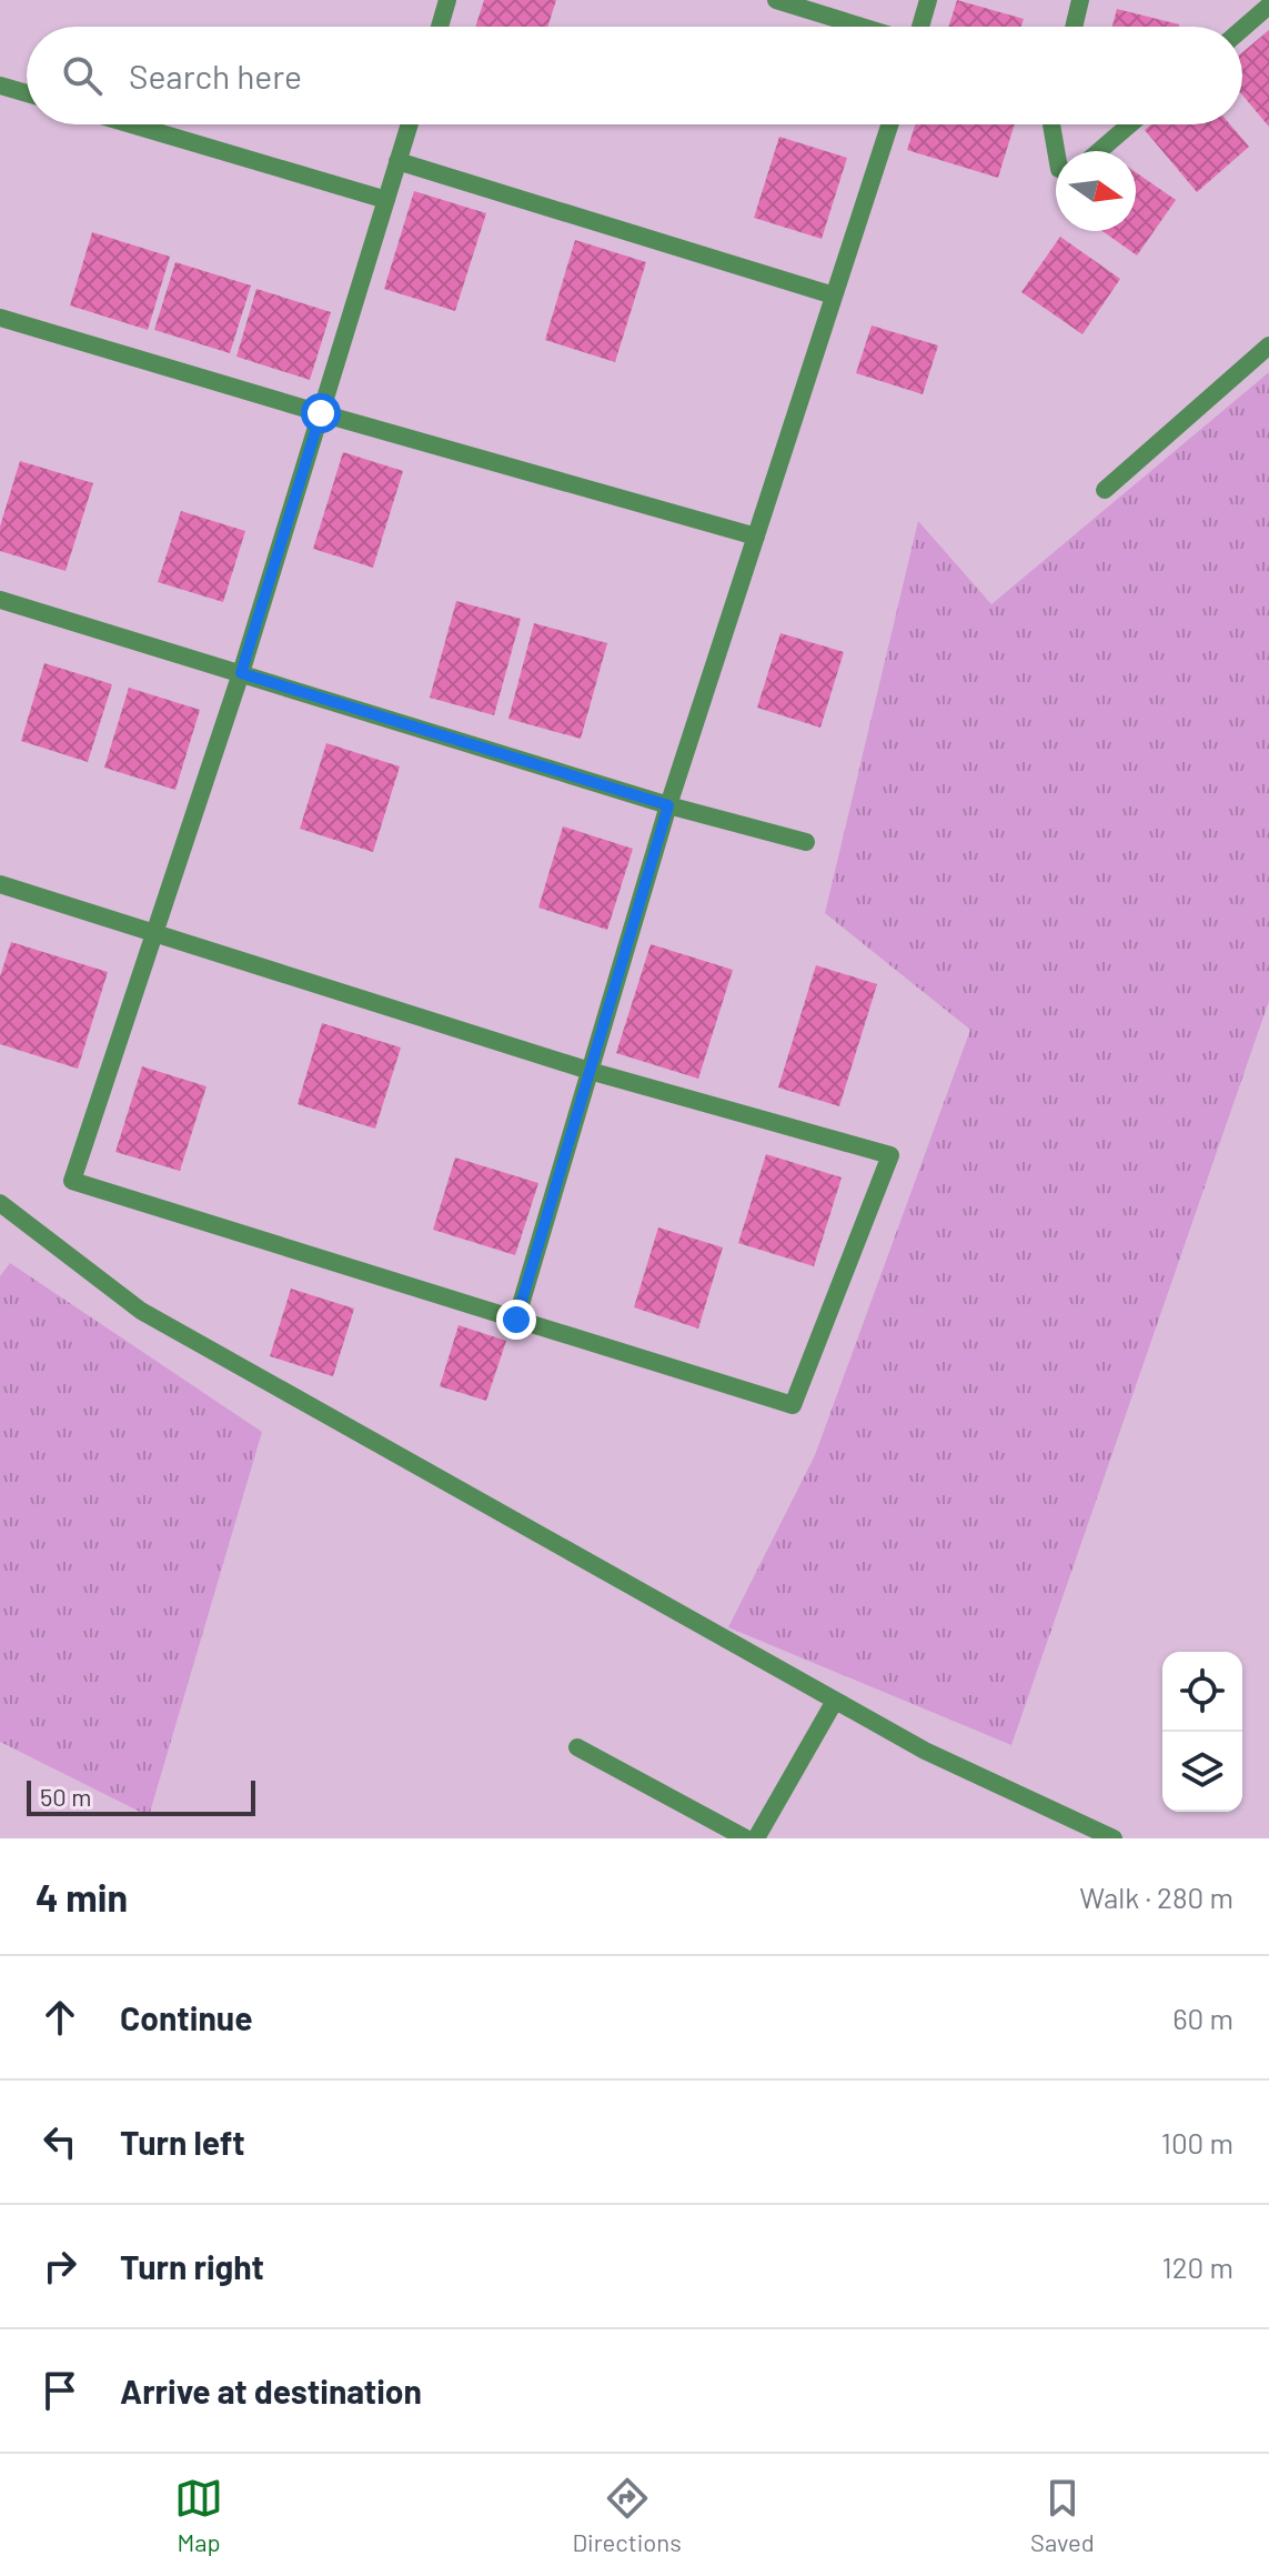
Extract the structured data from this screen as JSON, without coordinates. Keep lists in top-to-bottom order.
{
  "scale_bar": "50 m",
  "north": "right",
  "page": {
    "search": "Search here",
    "scale": "50 m",
    "heading": ["4 min", "Walk · 280 m"],
    "list": [
      ["Continue", "60 m"],
      ["Turn left", "100 m"],
      ["Turn right", "120 m"],
      "Arrive at destination"
    ],
    "nav": ["Map", "Directions", "Saved"]
  }
}
